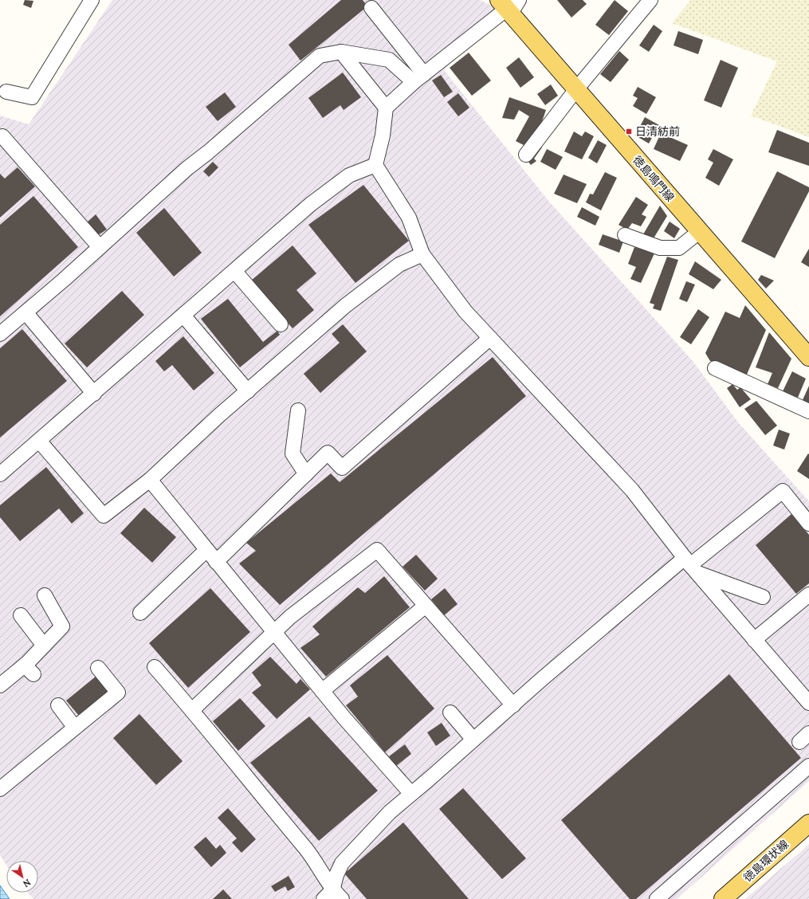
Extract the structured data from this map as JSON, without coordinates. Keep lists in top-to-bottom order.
{
  "streets": {
    "main road": ["徳島鳴門線", "徳島環状線"]
  },
  "places": {
    "transit": ["日清紡前"]
  },
  "north": "bottom right"
}
